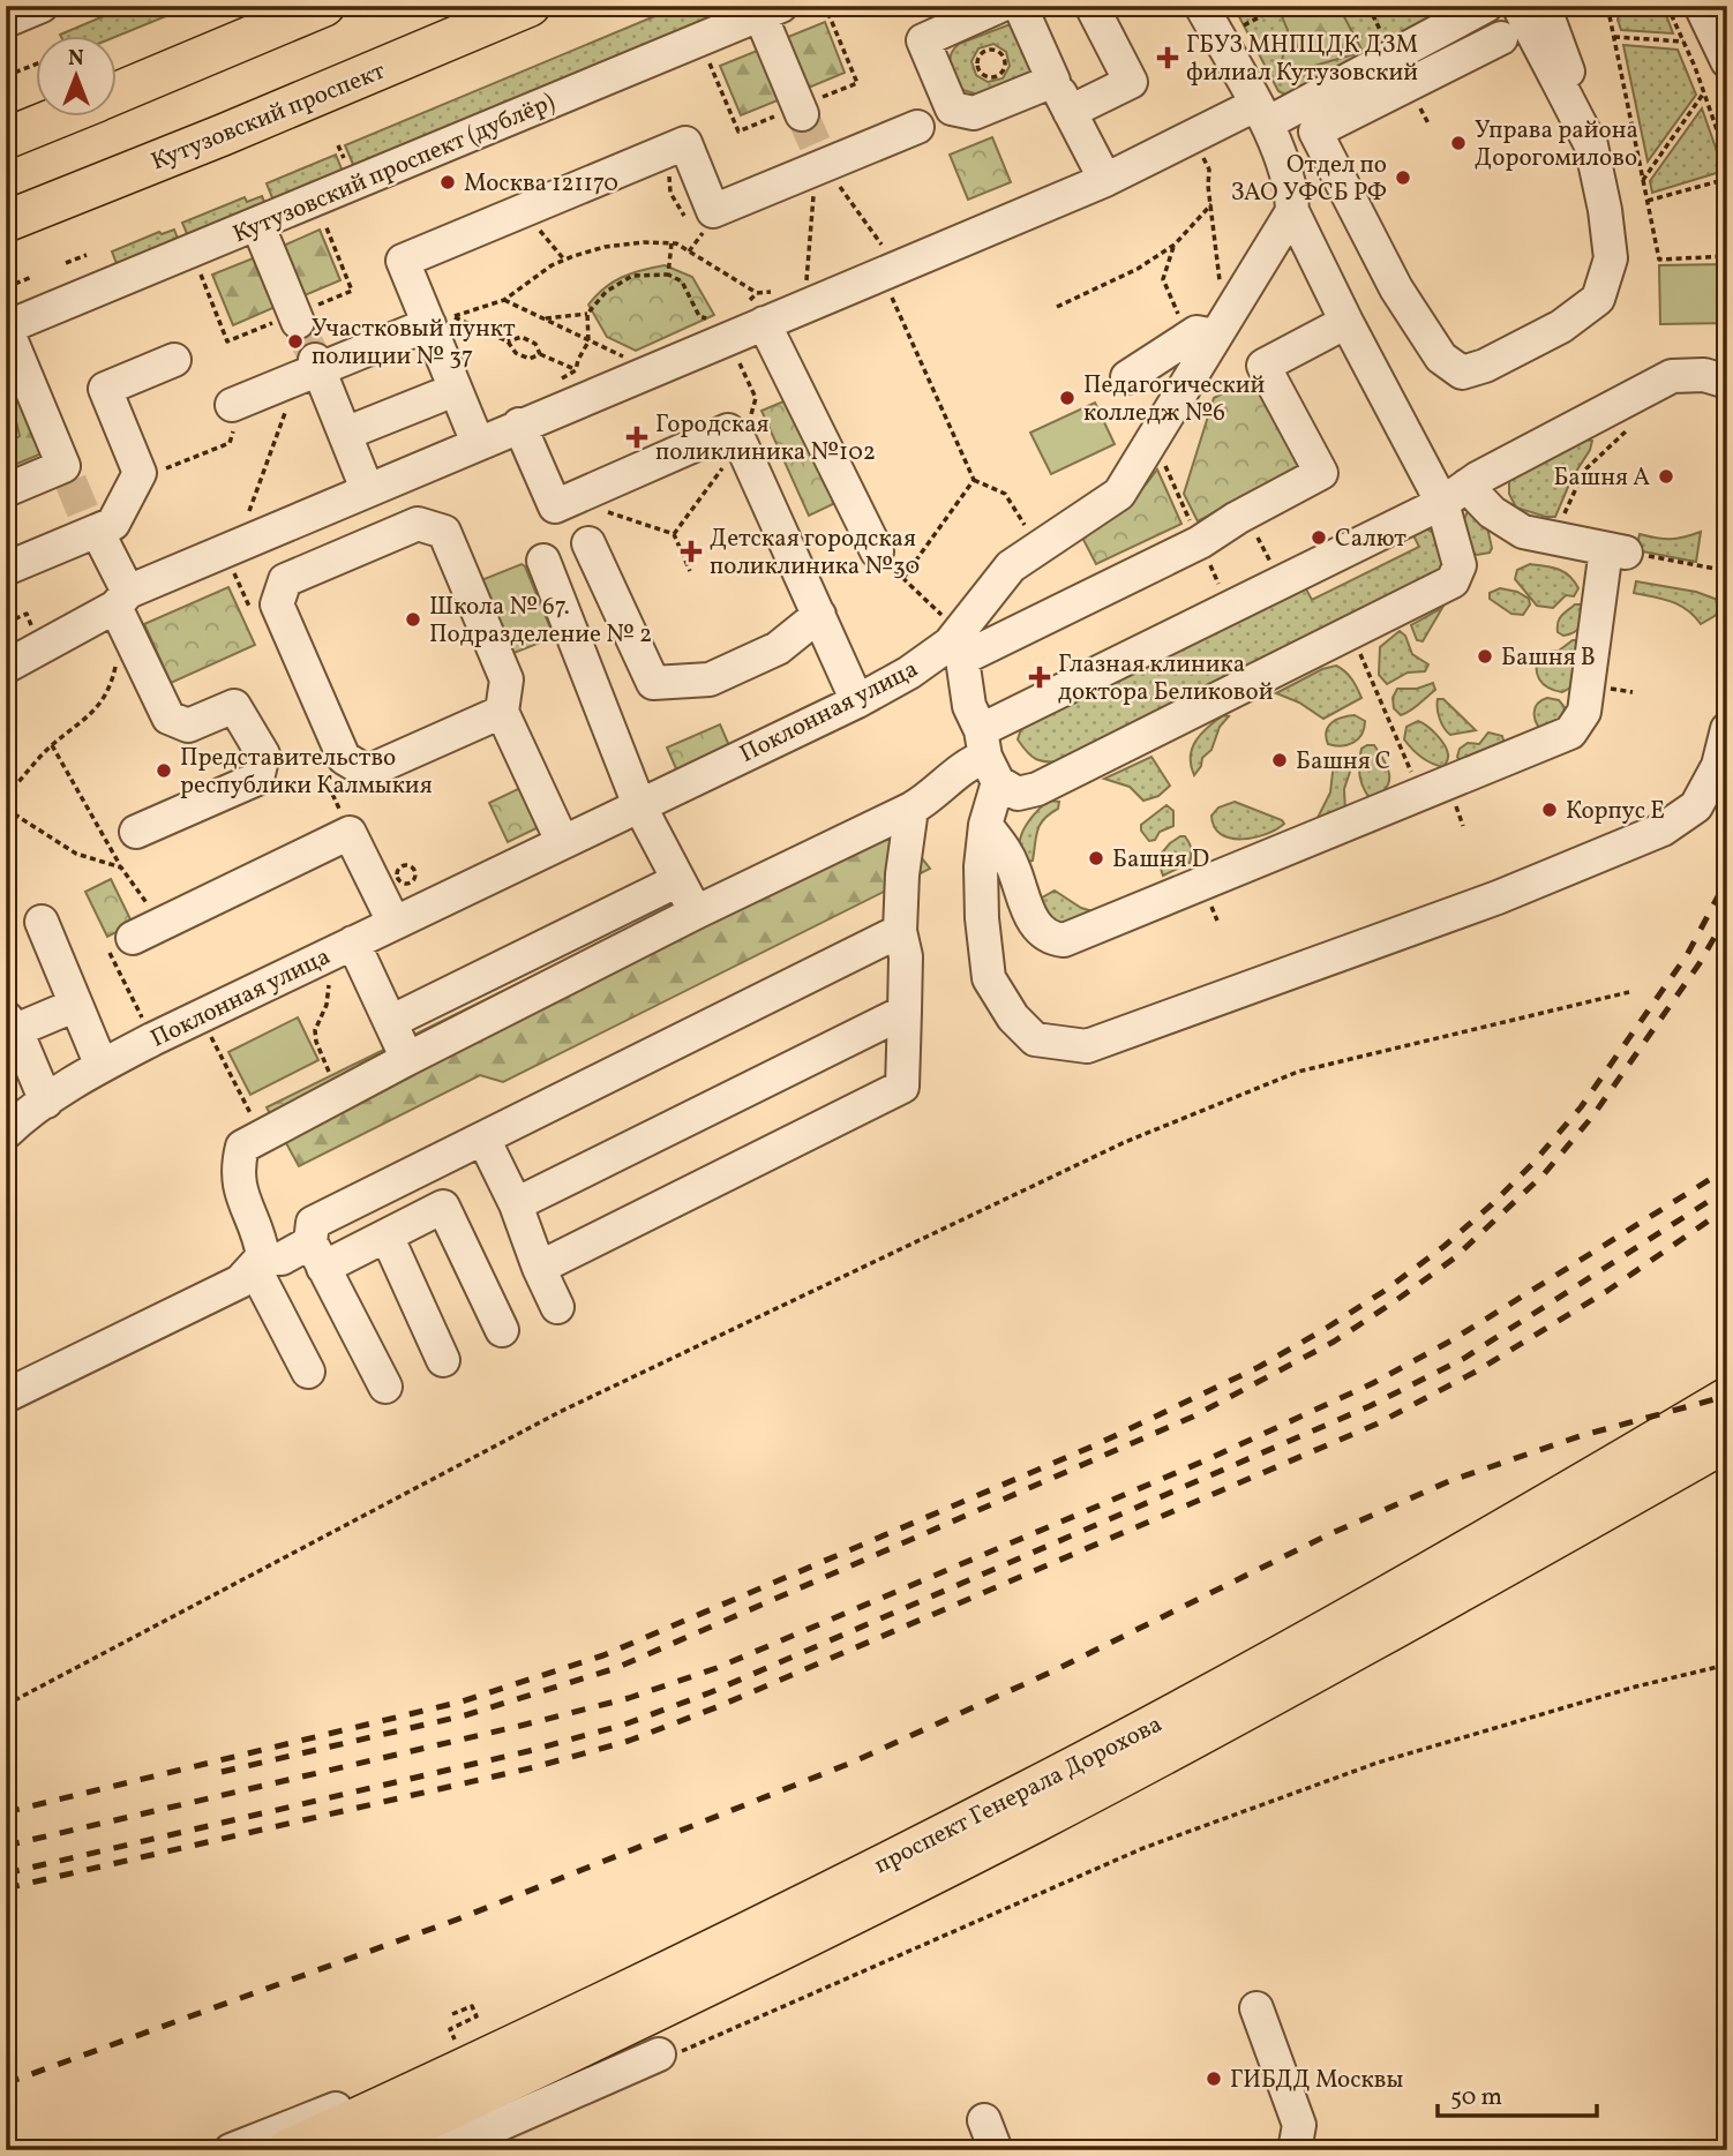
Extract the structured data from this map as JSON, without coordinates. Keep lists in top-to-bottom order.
{
  "streets": {
    "main road": ["Кутузовский проспект", "проспект Генерала Дорохова"],
    "street": ["Кутузовский проспект (дублёр)", "Поклонная улица"]
  },
  "places": {
    "health": [
      "ГБУЗ МНПЦДК ДЗМ филиал Кутузовский",
      "Городская поликлиника №102",
      "Детская городская поликлиника №30",
      "Глазная клиника доктора Беликовой"
    ],
    "other": [
      "Управа района Дорогомилово",
      "Отдел по ЗАО УФСБ РФ",
      "Москва 121170",
      "Участковый пункт полиции № 37",
      "Педагогический колледж №6",
      "Башня А",
      "Салют",
      "Школа № 67. Подразделение № 2",
      "Башня B",
      "Башня C",
      "Представительство республики Калмыкия",
      "Корпус E",
      "Башня D",
      "ГИБДД Москвы"
    ]
  },
  "scale_bar": "50 m",
  "north": "top"
}
